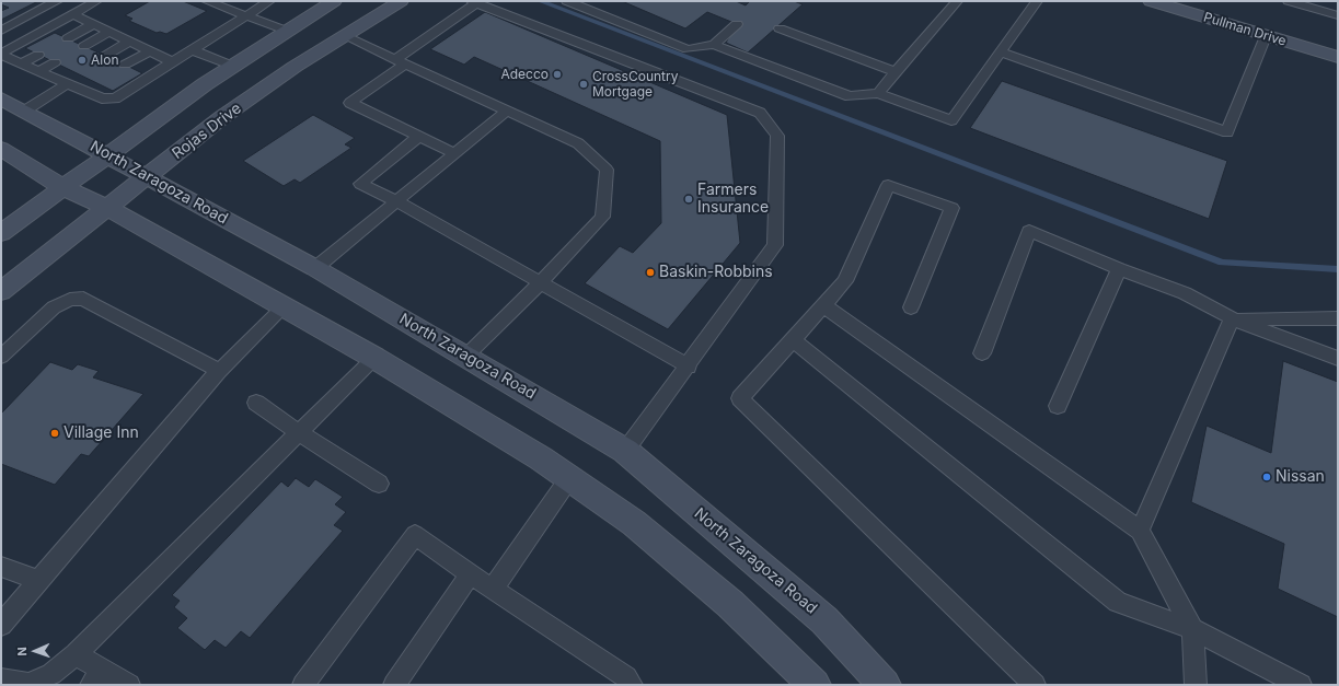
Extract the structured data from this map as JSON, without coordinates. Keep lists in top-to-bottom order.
{
  "streets": {
    "main road": ["Pullman Drive", "Rojas Drive", "North Zaragoza Road"]
  },
  "crossings": [
    ["Rojas Drive", "North Zaragoza Road"]
  ],
  "places": [
    "Alon",
    "Adecco",
    "CrossCountry Mortgage",
    "Farmers Insurance",
    "Baskin-Robbins",
    "Village Inn",
    "Nissan"
  ],
  "north": "left"
}
